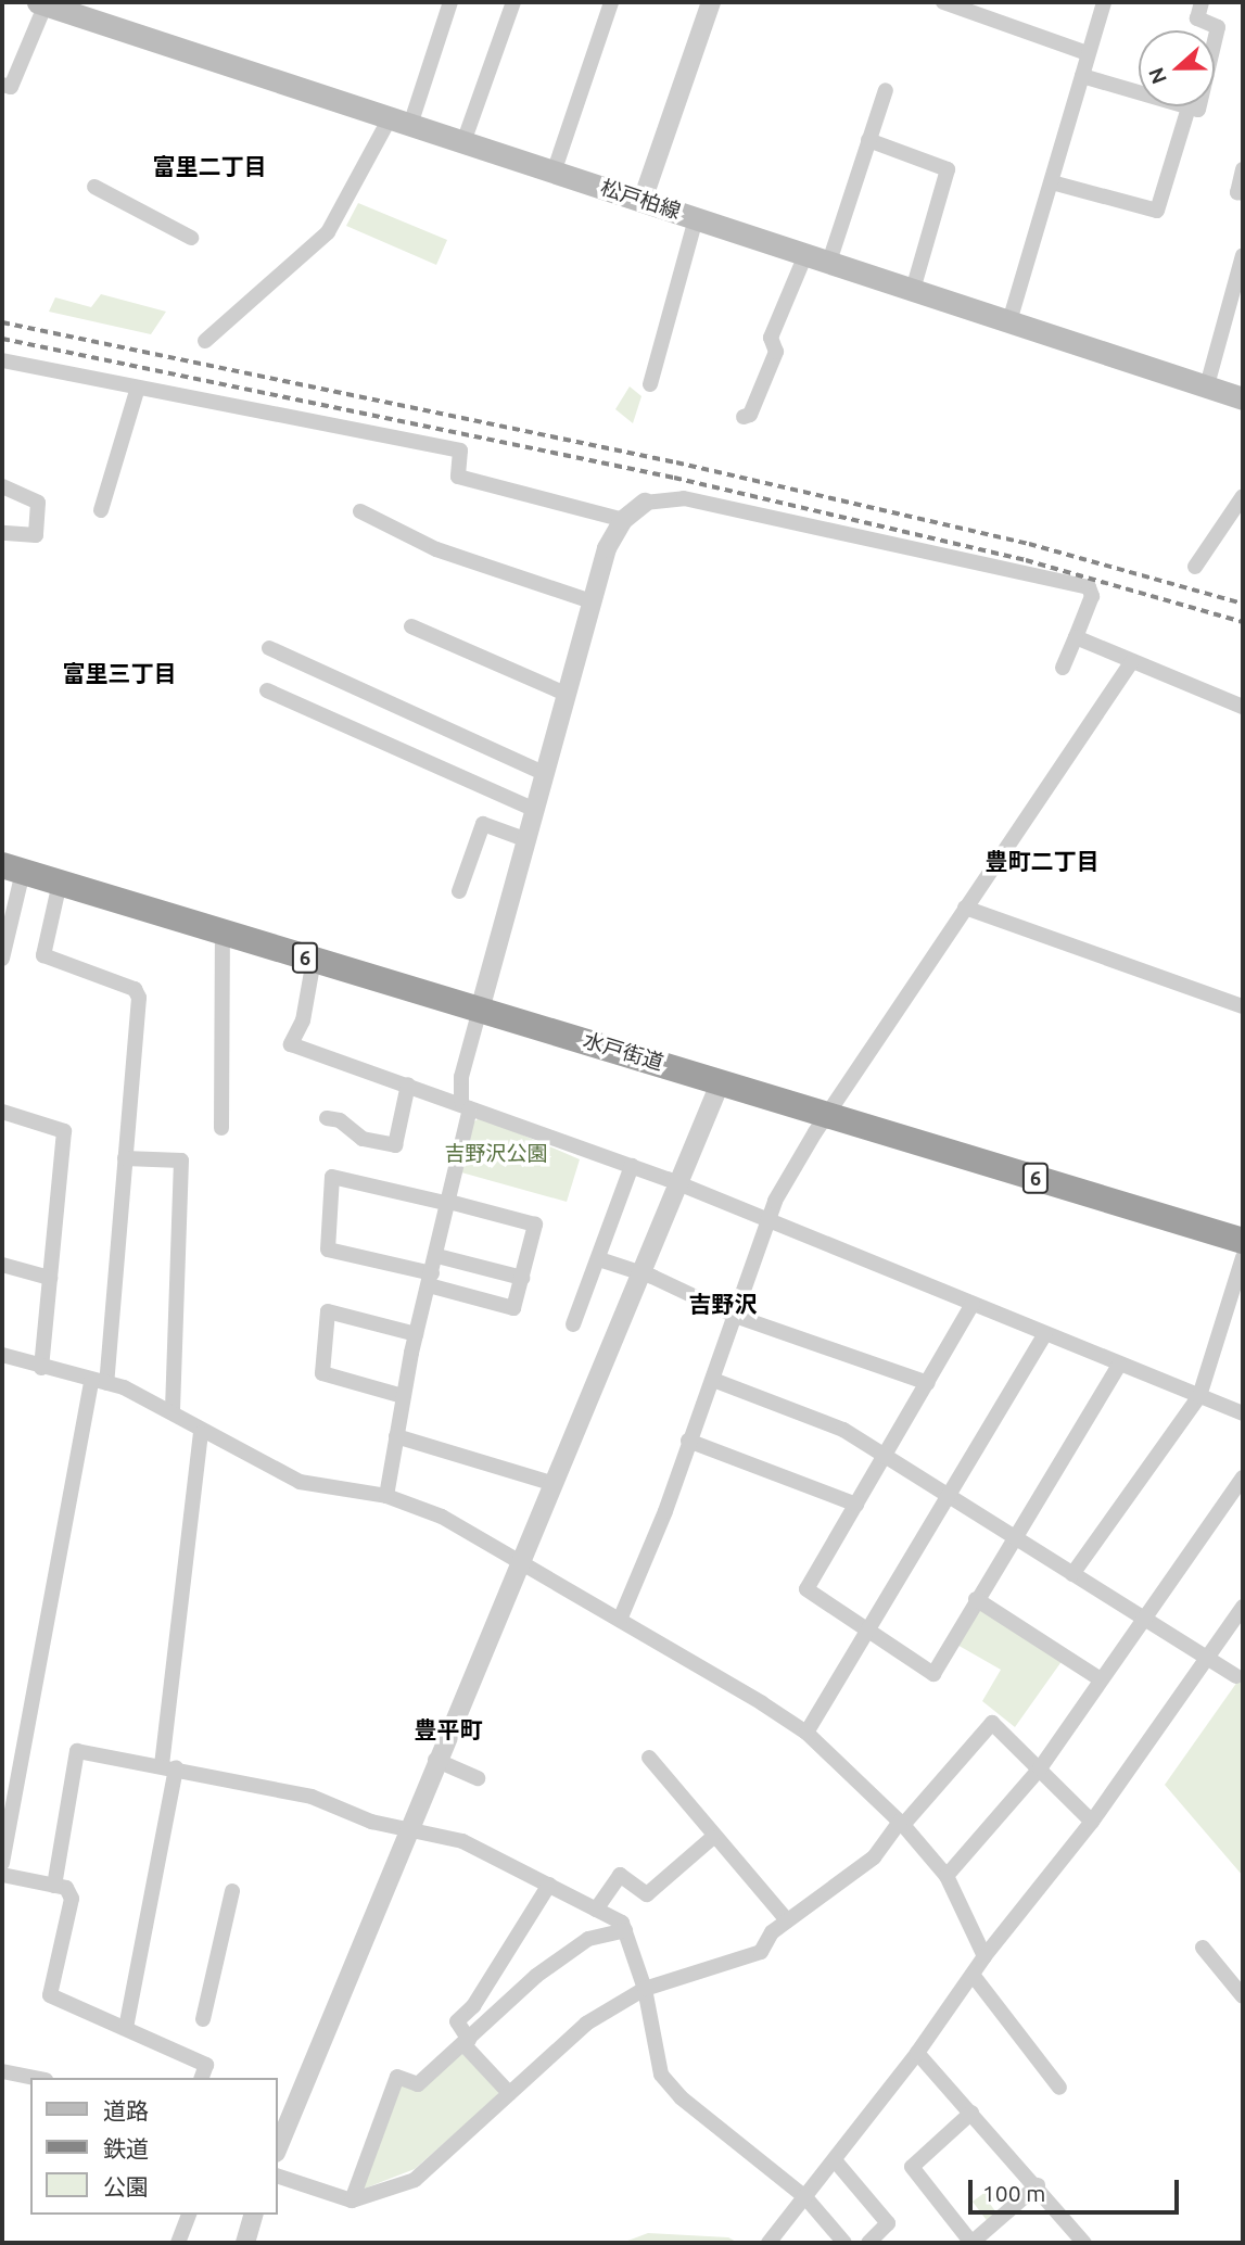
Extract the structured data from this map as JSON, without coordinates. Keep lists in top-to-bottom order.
{
  "streets": {
    "highway": ["6", "水戸街道"],
    "main road": ["松戸柏線"]
  },
  "districts": [
    "富里二丁目",
    "富里三丁目",
    "豊町二丁目",
    "吉野沢",
    "豊平町"
  ],
  "parks": ["吉野沢公園"],
  "legend": ["道路", "鉄道", "公園"],
  "scale_bar": "100 m",
  "north": "left"
}
